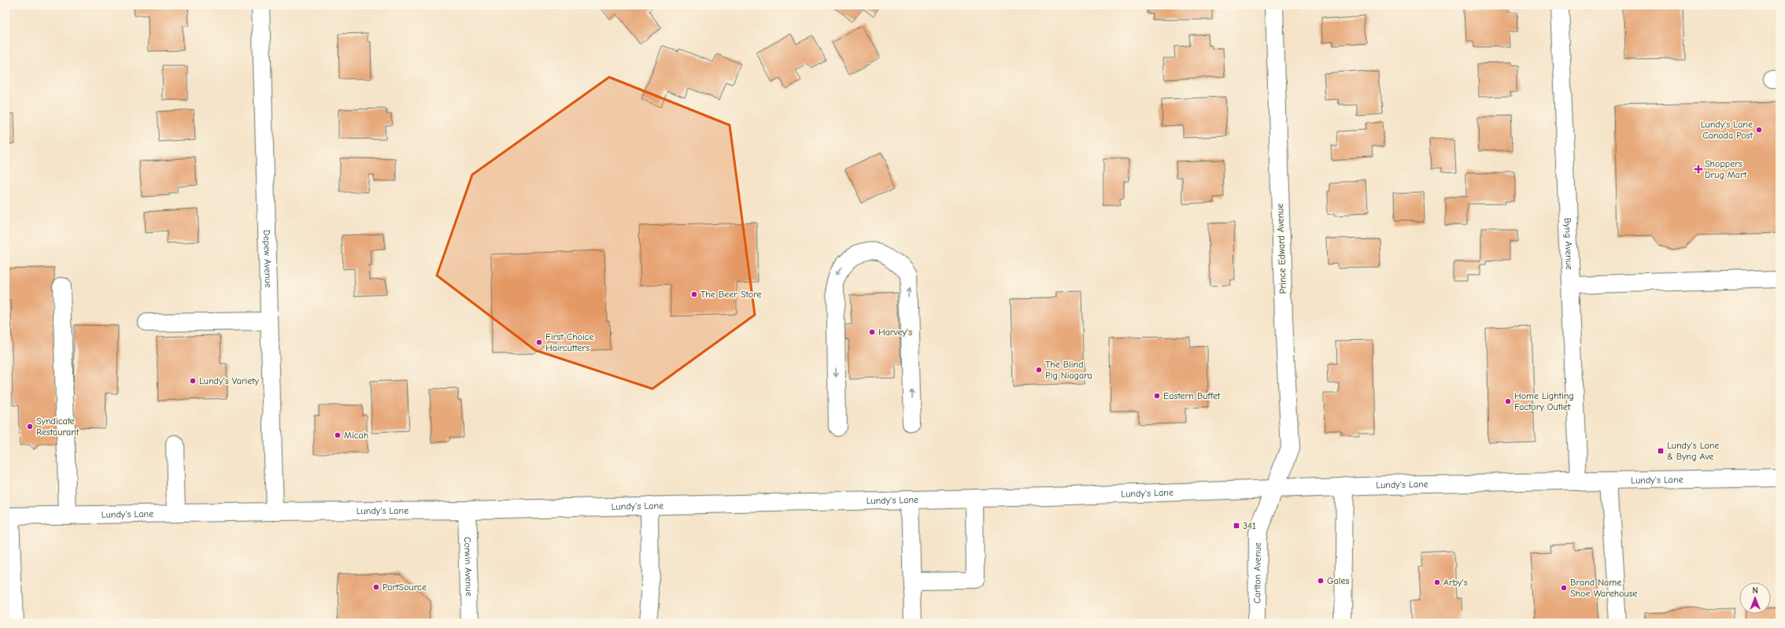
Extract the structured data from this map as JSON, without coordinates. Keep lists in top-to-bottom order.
{
  "streets": {
    "main road": [
      "Byng Avenue",
      "Prince Edward Avenue",
      "Depew Avenue",
      "Lundy's Lane",
      "Corwin Avenue",
      "Carlton Avenue"
    ]
  },
  "crossings": [
    ["Byng Avenue", "Lundy's Lane"],
    ["Prince Edward Avenue", "Lundy's Lane"],
    ["Prince Edward Avenue", "Carlton Avenue"],
    ["Depew Avenue", "Lundy's Lane"],
    ["Lundy's Lane", "Corwin Avenue"],
    ["Lundy's Lane", "Carlton Avenue"]
  ],
  "places": {
    "other": [
      "Lundy's Lane Canada Post",
      "The Beer Store",
      "Harvey's",
      "First Choice Haircutters",
      "The Blind Pig Niagara",
      "Lundy's Variety",
      "Eastern Buffet",
      "Home Lighting Factory Outlet",
      "Syndicate Restaurant",
      "Micah",
      "Gales",
      "Arby's",
      "PartSource",
      "Brand Name Shoe Warehouse"
    ],
    "health": ["Shoppers Drug Mart"],
    "transit": ["Lundy's Lane & Byng Ave", "341"]
  },
  "north": "top"
}
